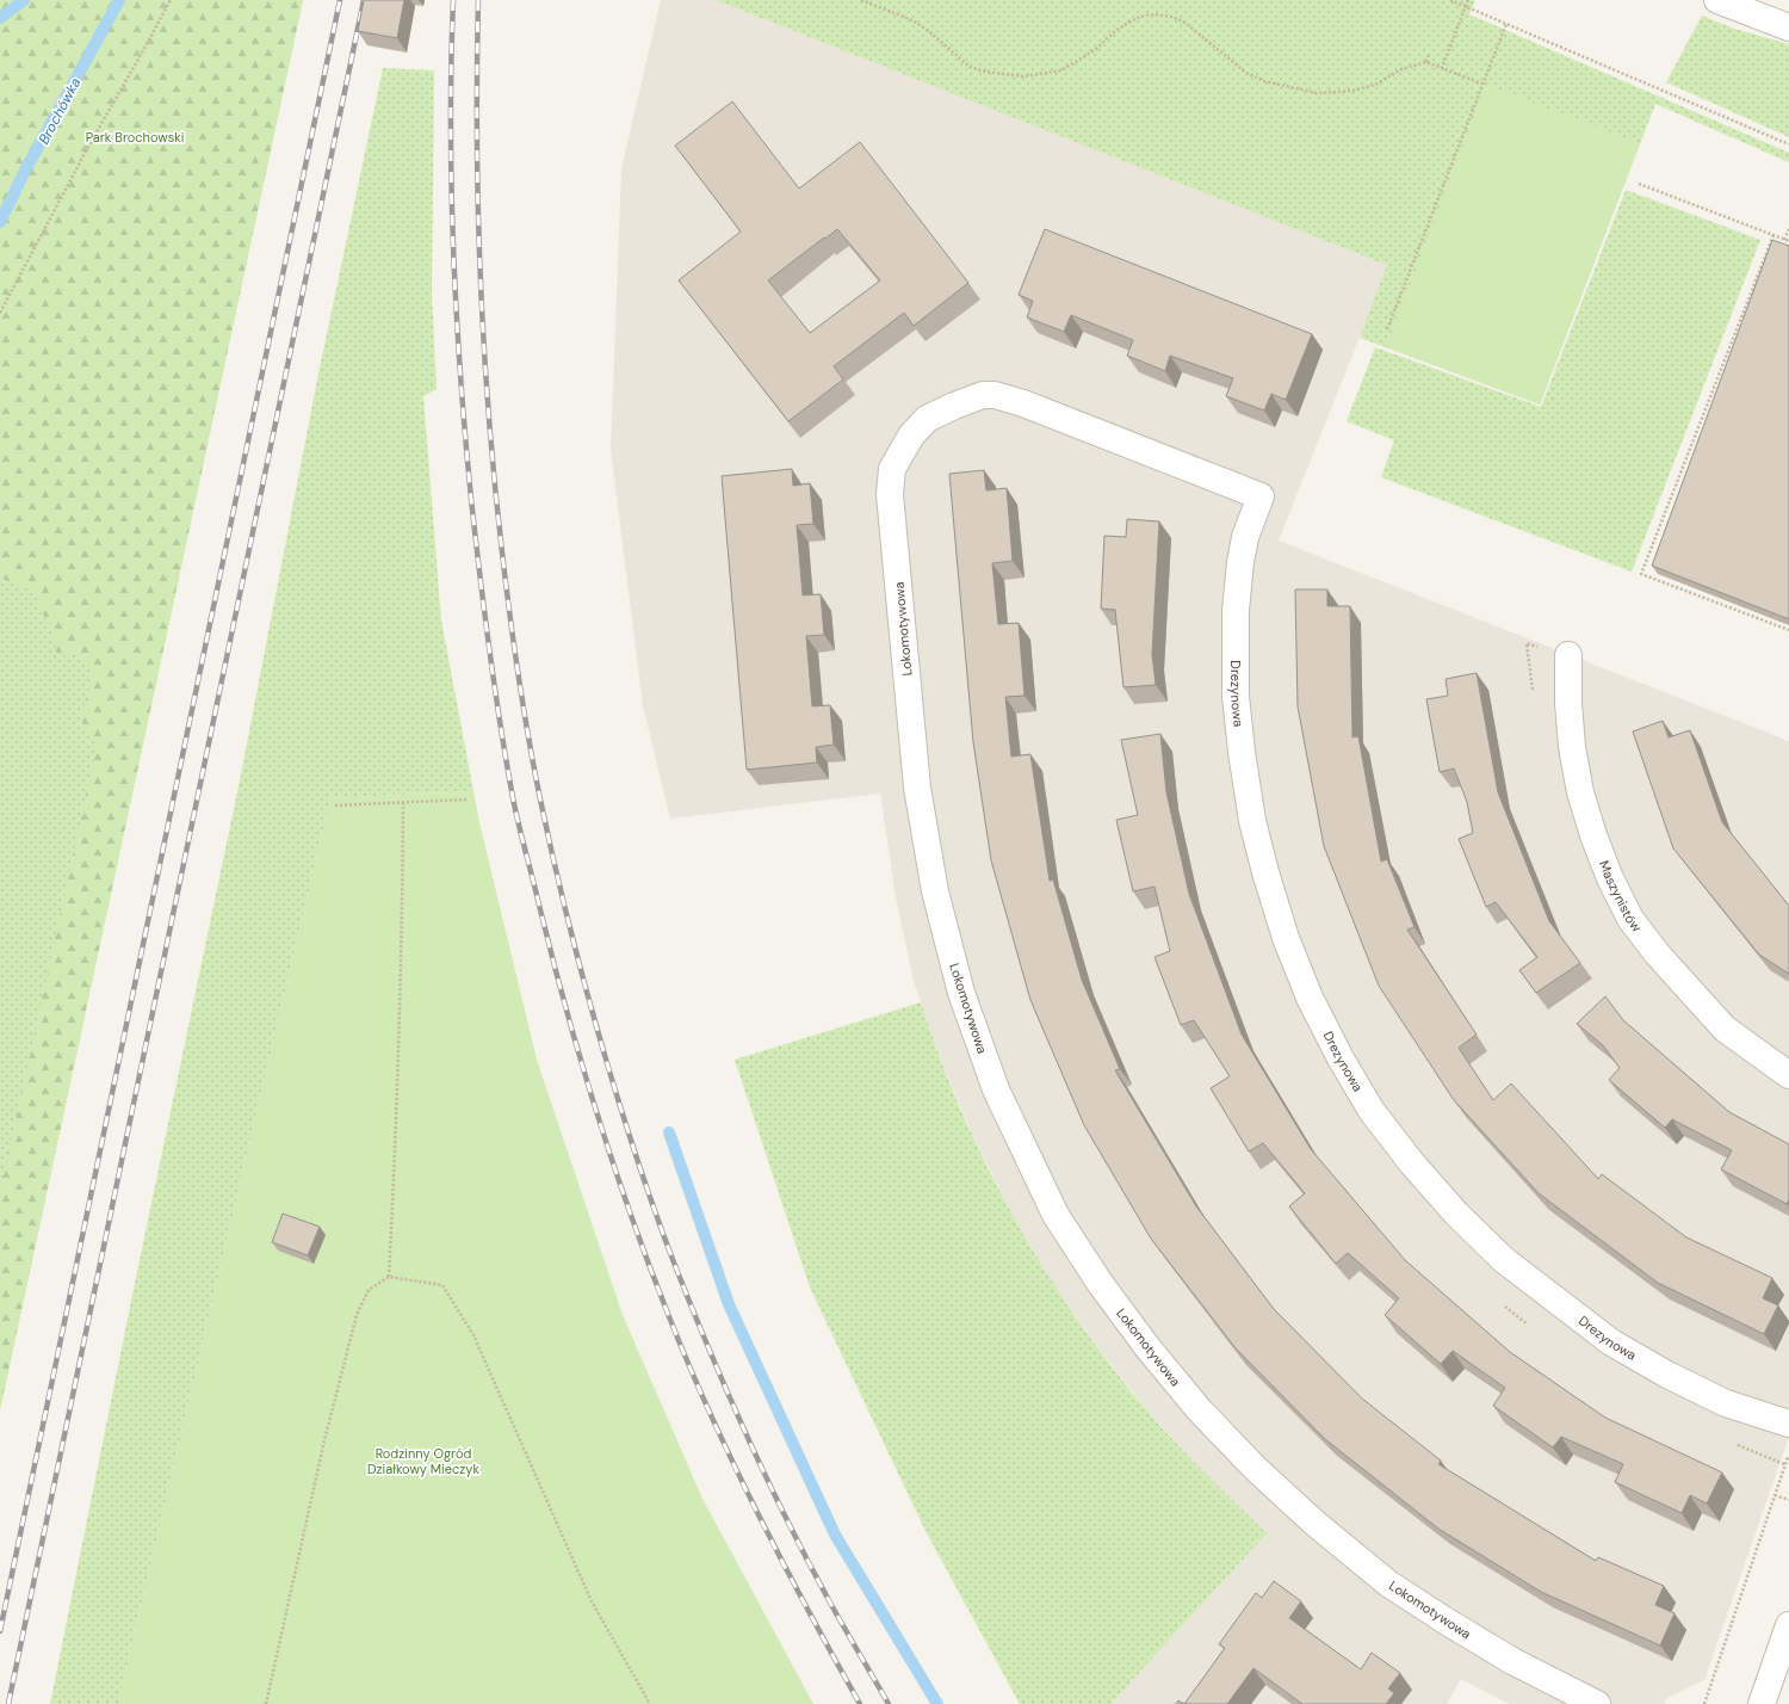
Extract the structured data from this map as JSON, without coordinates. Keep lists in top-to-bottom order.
{
  "streets": {
    "street": ["Lokomotywowa", "Drezynowa", "Maszynistów"]
  },
  "crossings": [
    ["Lokomotywowa", "Drezynowa"]
  ],
  "water": ["Brochówka"],
  "parks": ["Park Brochowski", "Rodzinny Ogród Działkowy Mieczyk"]
}
